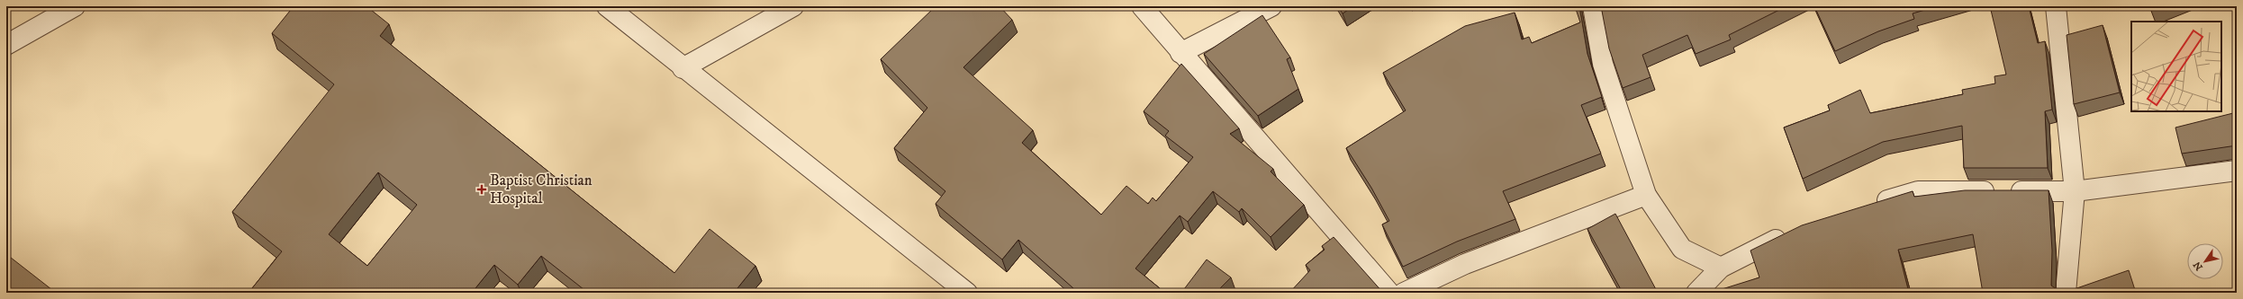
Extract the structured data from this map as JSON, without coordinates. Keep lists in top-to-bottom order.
{
  "places": {
    "health": ["Baptist Christian Hospital"]
  },
  "north": "bottom left"
}
